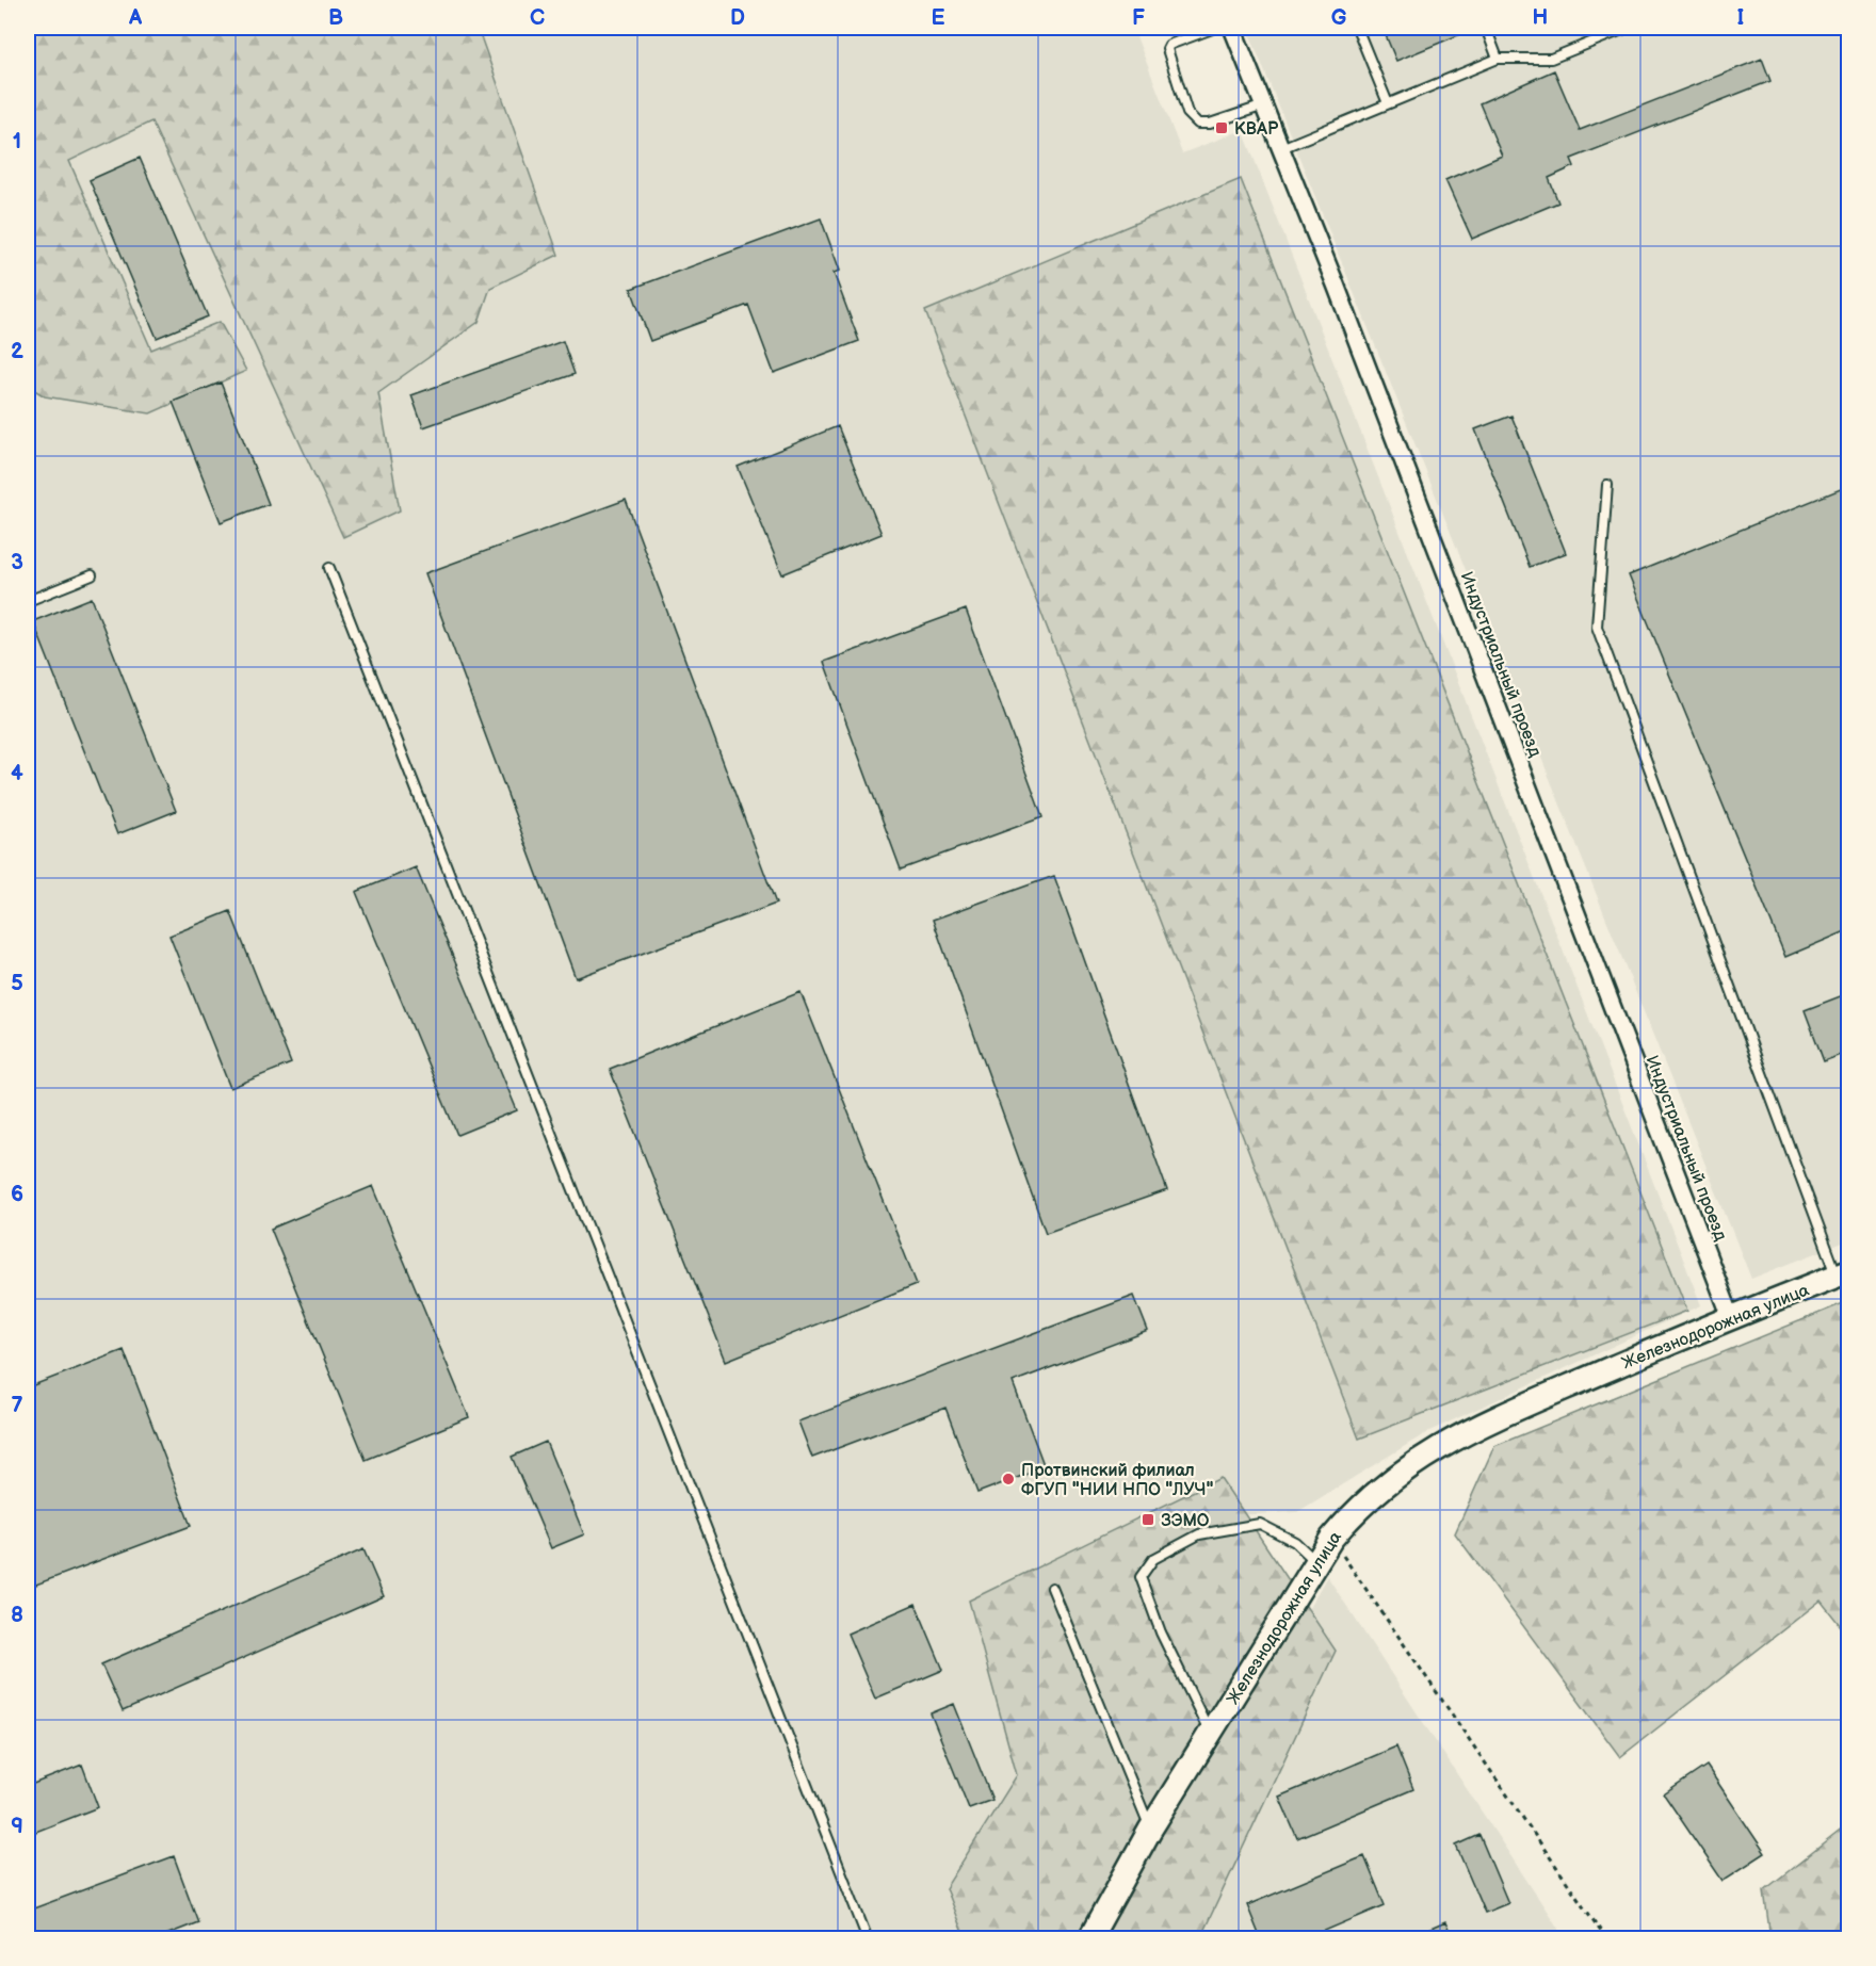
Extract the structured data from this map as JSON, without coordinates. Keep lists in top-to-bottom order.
{
  "streets": {
    "street": ["Индустриальный проезд", "Железнодорожная улица"]
  },
  "crossings": [
    ["Индустриальный проезд", "Железнодорожная улица"]
  ],
  "places": {
    "transit": ["КВАР", "ЗЭМО"],
    "other": ["Протвинский филиал ФГУП \"НИИ НПО \"ЛУЧ\""]
  },
  "grid": {
    "columns": [
      "A",
      "B",
      "C",
      "D",
      "E",
      "F",
      "G",
      "H",
      "I"
    ],
    "rows": [
      "1",
      "2",
      "3",
      "4",
      "5",
      "6",
      "7",
      "8",
      "9"
    ]
  }
}
